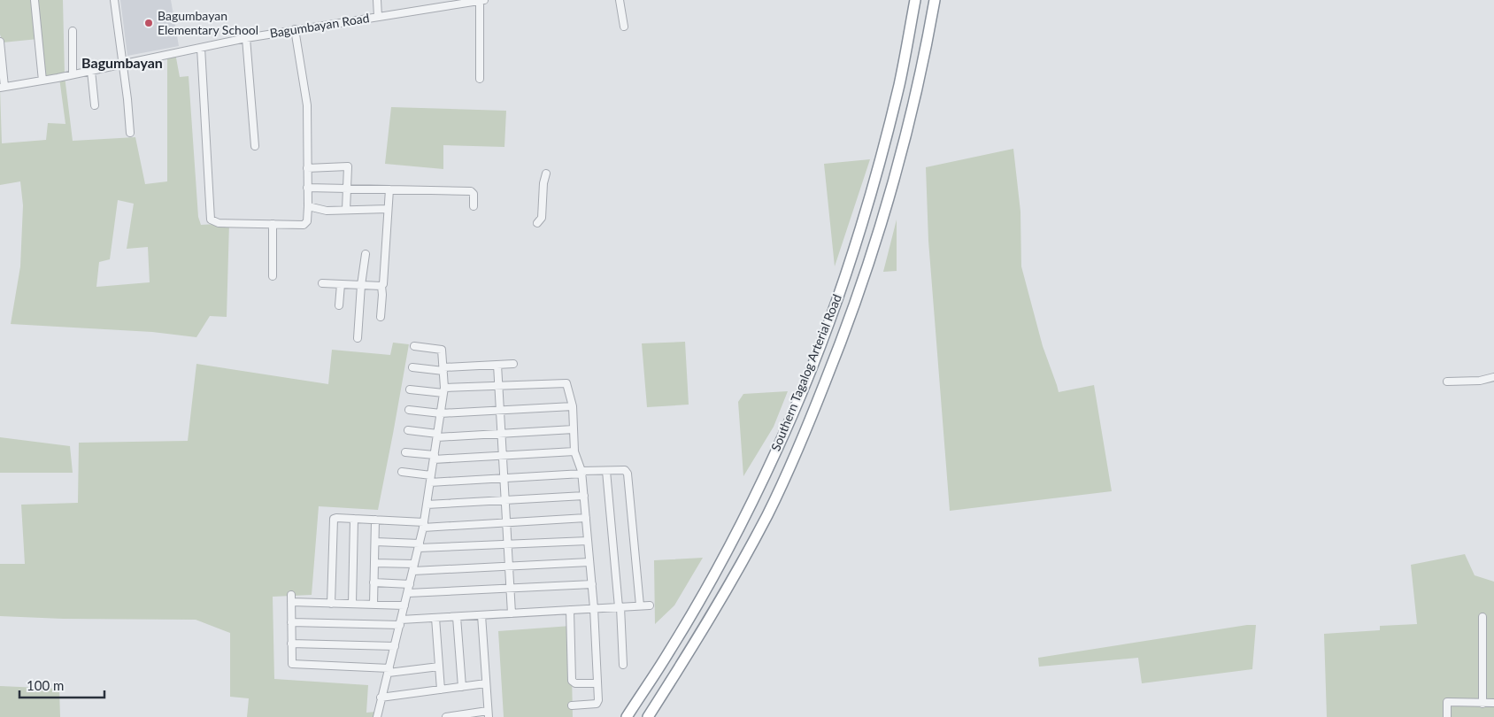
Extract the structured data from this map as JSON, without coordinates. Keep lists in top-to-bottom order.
{
  "streets": {
    "highway": ["Southern Tagalog Arterial Road"],
    "street": ["Bagumbayan Road"]
  },
  "districts": ["Bagumbayan"],
  "places": ["Bagumbayan Elementary School"],
  "scale_bar": "100 m"
}
